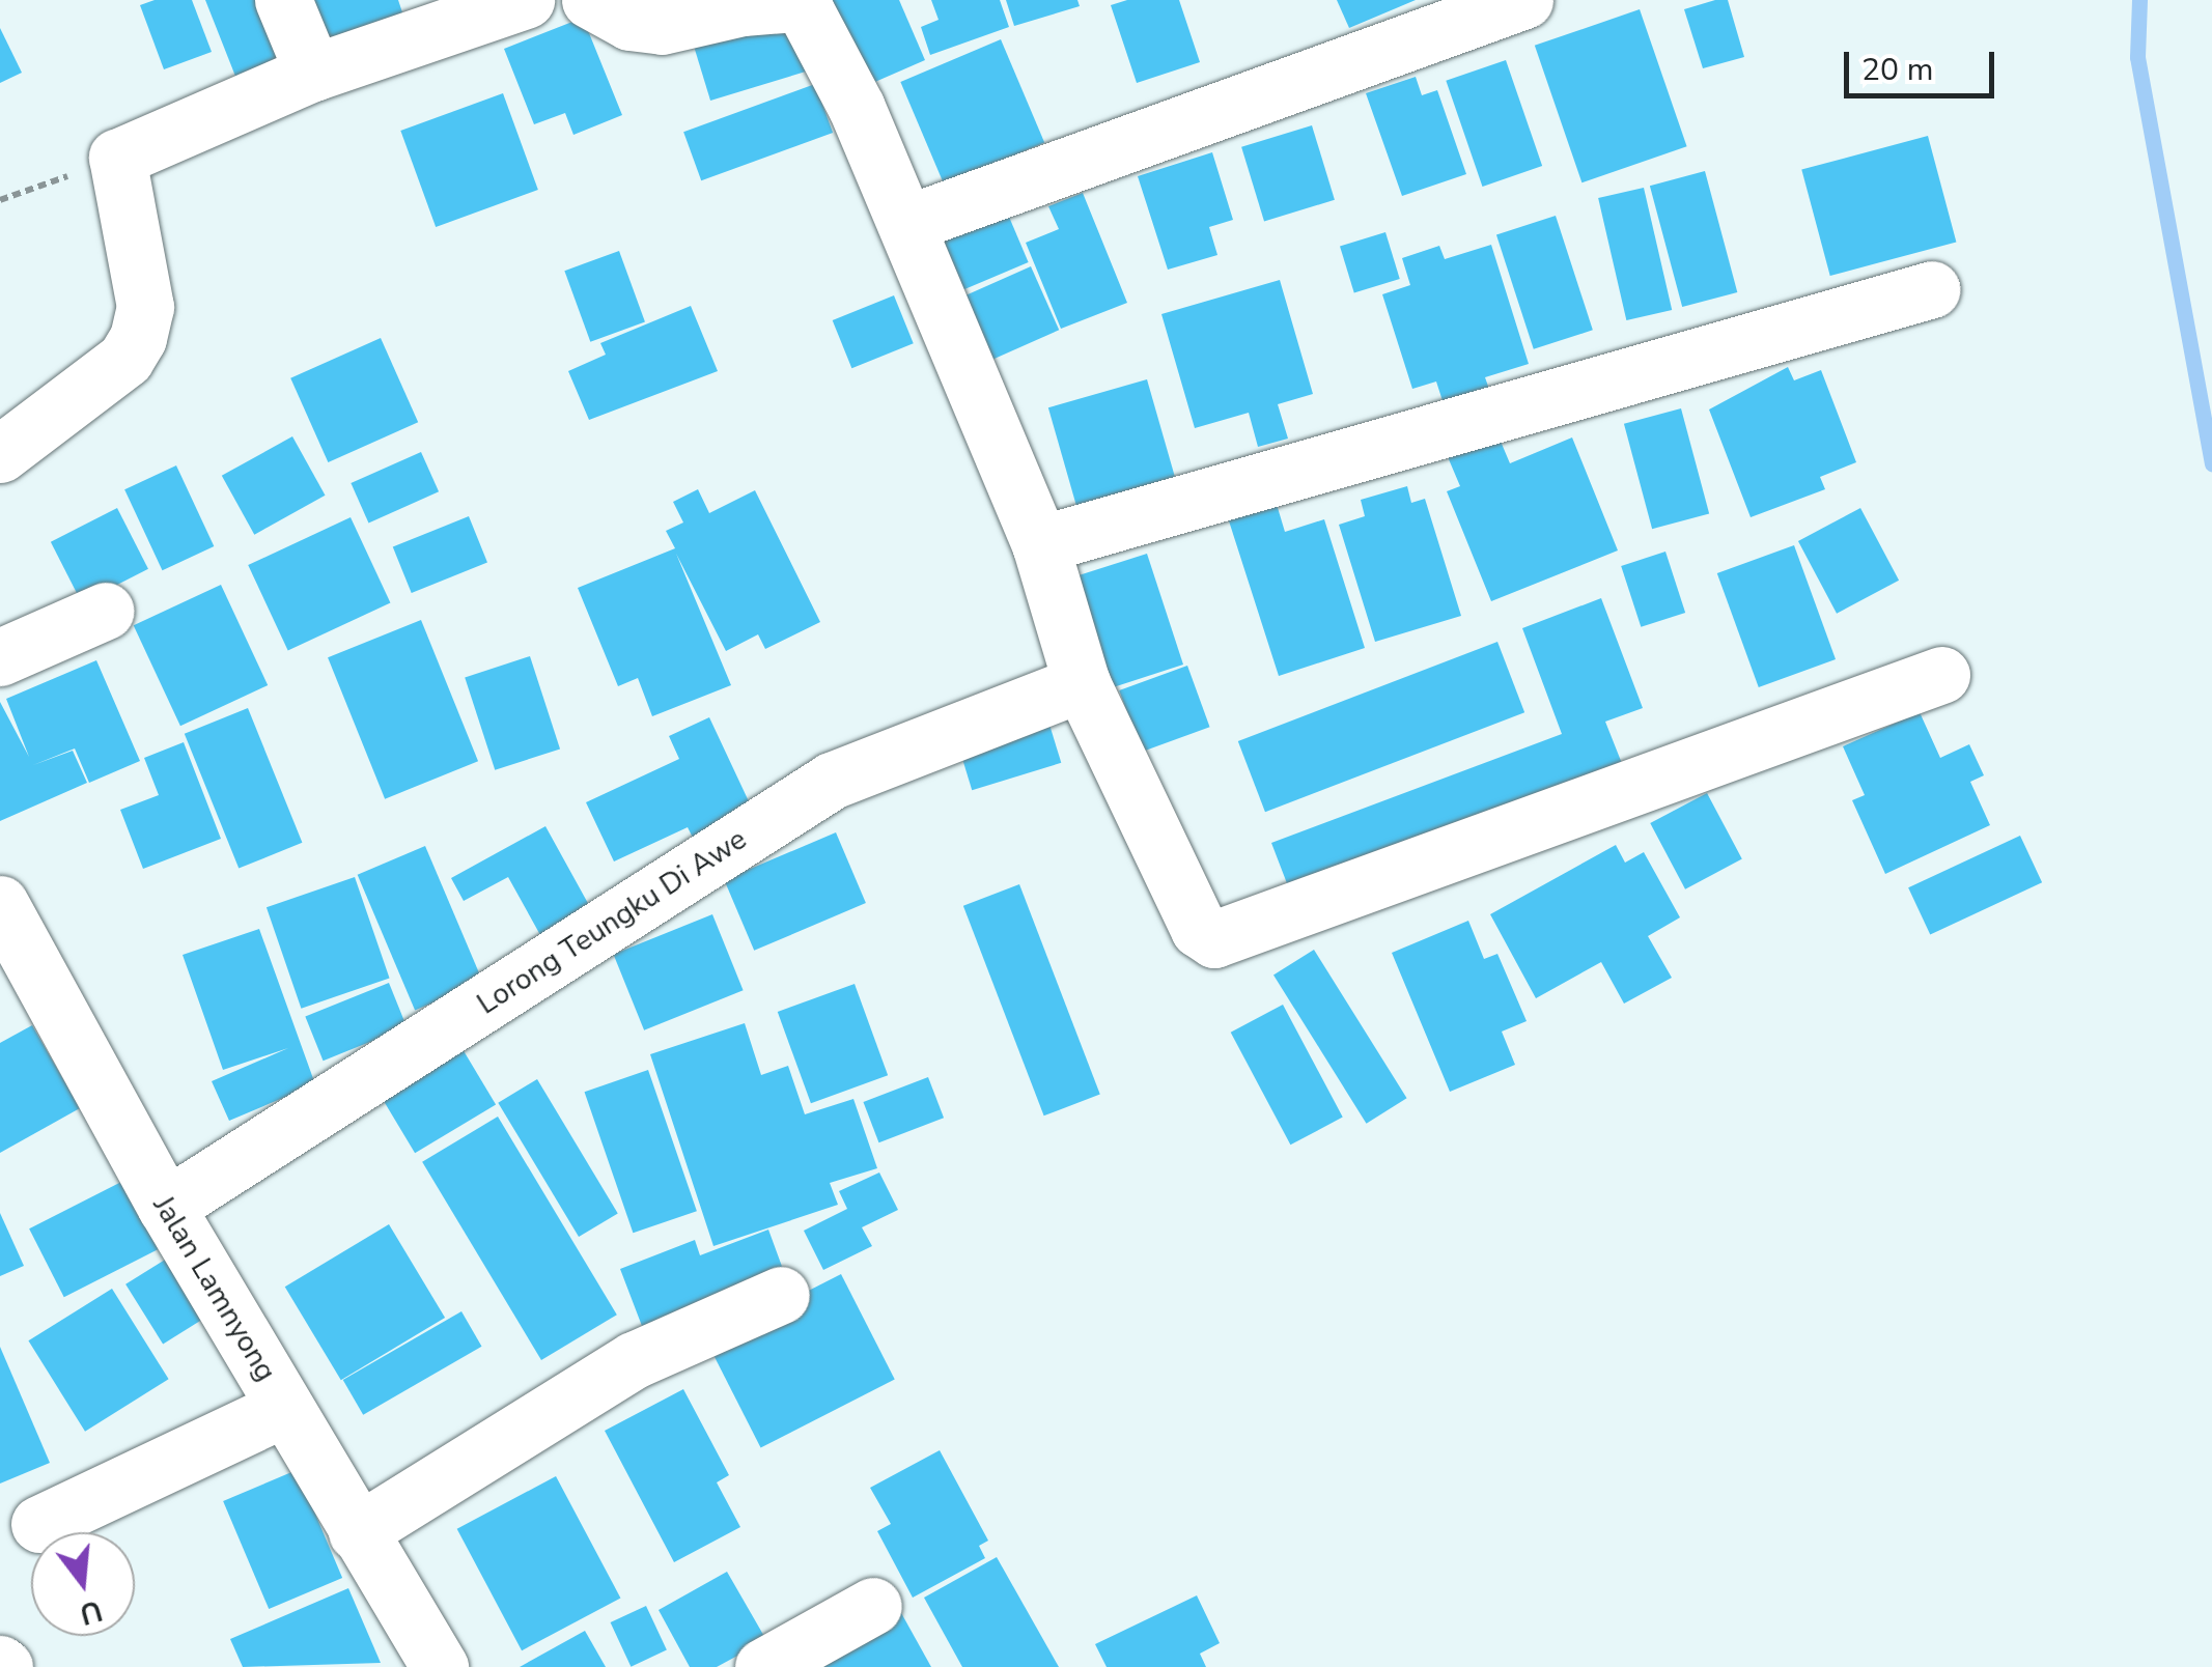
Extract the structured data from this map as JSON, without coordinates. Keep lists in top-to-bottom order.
{
  "streets": {
    "street": ["Lorong Teungku Di Awe", "Jalan Lamnyong"]
  },
  "crossings": [
    ["Lorong Teungku Di Awe", "Jalan Lamnyong"]
  ],
  "scale_bar": "20 m",
  "north": "bottom"
}
